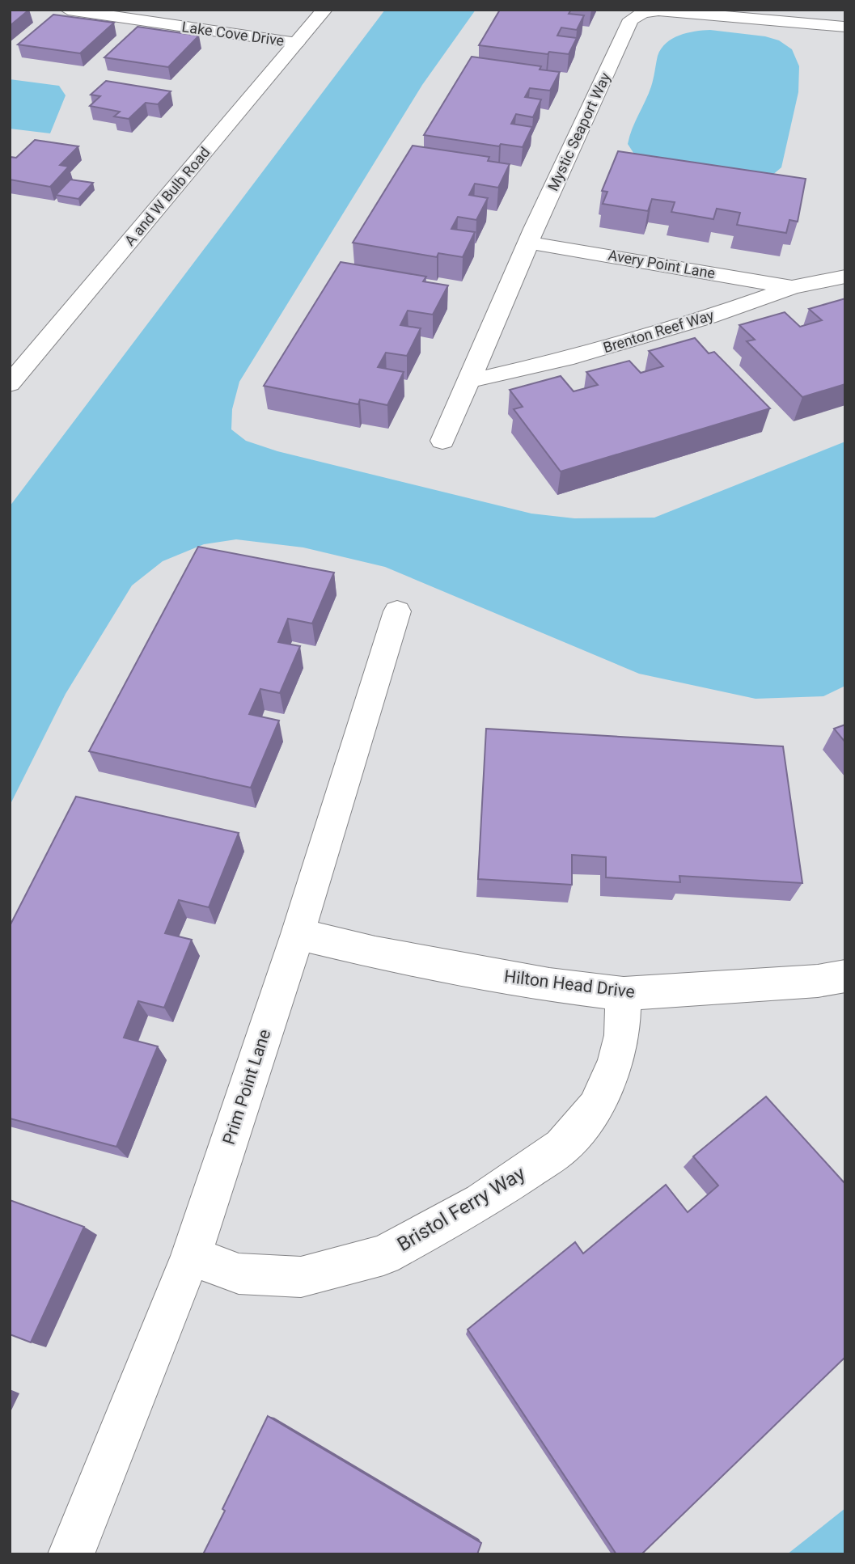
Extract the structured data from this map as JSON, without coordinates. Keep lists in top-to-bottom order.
{
  "streets": {
    "street": [
      "Lake Cove Drive",
      "Mystic Seaport Way",
      "A and W Bulb Road",
      "Avery Point Lane",
      "Brenton Reef Way",
      "Hilton Head Drive",
      "Prim Point Lane",
      "Bristol Ferry Way"
    ]
  },
  "crossings": [
    ["Lake Cove Drive", "A and W Bulb Road"],
    ["Mystic Seaport Way", "Avery Point Lane"],
    ["Mystic Seaport Way", "Brenton Reef Way"],
    ["Avery Point Lane", "Brenton Reef Way"],
    ["Hilton Head Drive", "Prim Point Lane"],
    ["Hilton Head Drive", "Bristol Ferry Way"],
    ["Prim Point Lane", "Bristol Ferry Way"]
  ]
}
